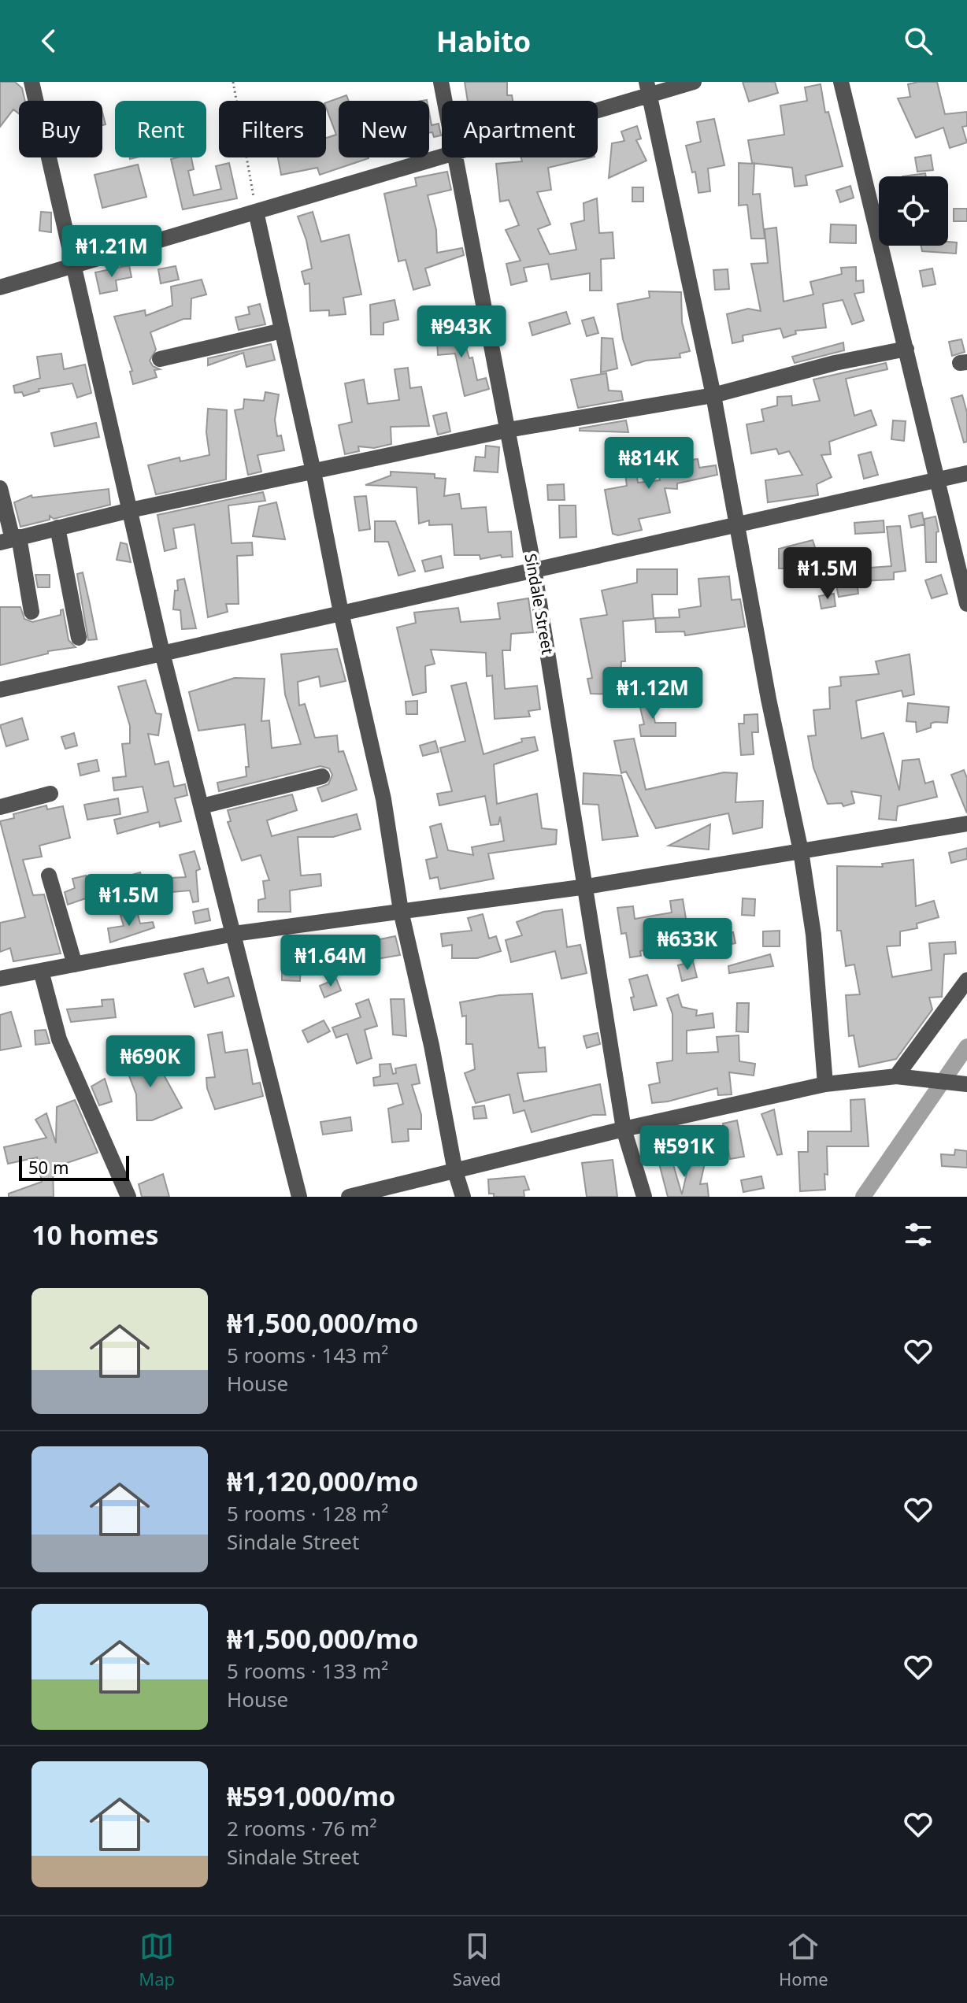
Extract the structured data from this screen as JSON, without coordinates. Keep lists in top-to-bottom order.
{
  "streets": {
    "street": ["Sindale Street"]
  },
  "scale_bar": "50 m",
  "page": {
    "header": "Habito",
    "chip": [
      "Buy",
      "Rent",
      "Filters",
      "New",
      "Apartment"
    ],
    "price": [
      "₦1.21M",
      "₦943K",
      "₦814K",
      "₦1.5M",
      "₦1.12M",
      "₦1.5M",
      "₦633K",
      "₦1.64M",
      "₦690K",
      "₦591K"
    ],
    "scale": "50 m",
    "heading": "10 homes",
    "list": [
      {
        "name": "₦1,500,000/mo",
        "note": "5 rooms · 143 m² · House"
      },
      {
        "name": "₦1,120,000/mo",
        "note": "5 rooms · 128 m² · Sindale Street"
      },
      {
        "name": "₦1,500,000/mo",
        "note": "5 rooms · 133 m² · House"
      },
      {
        "name": "₦591,000/mo",
        "note": "2 rooms · 76 m² · Sindale Street"
      }
    ],
    "tabs": ["Map", "Saved", "Home"]
  }
}
